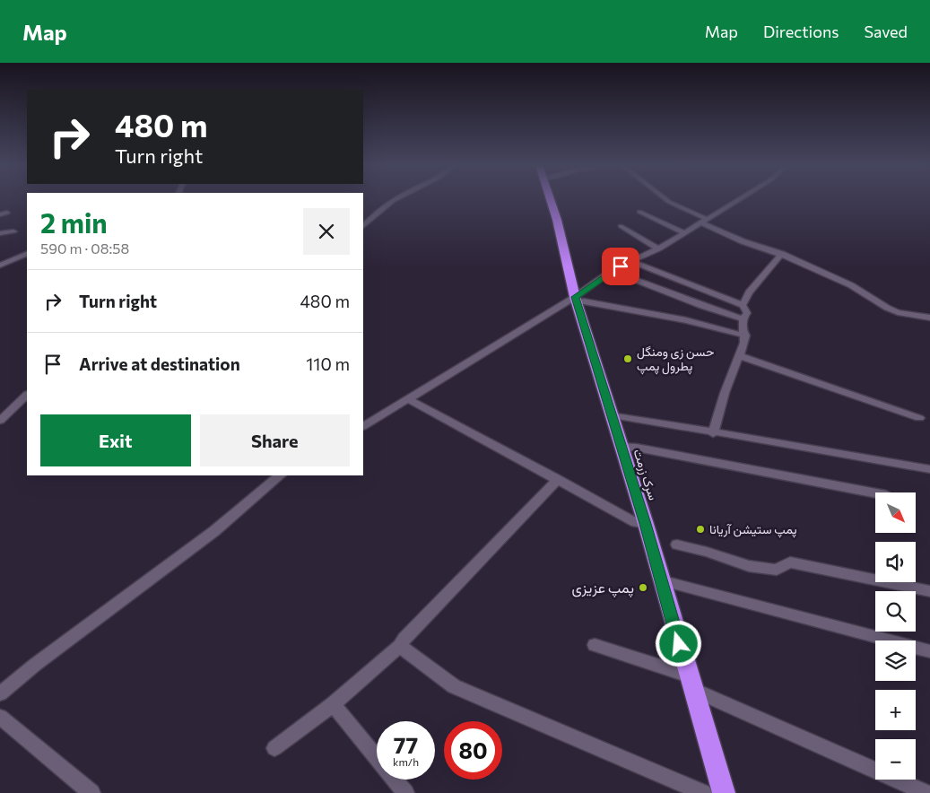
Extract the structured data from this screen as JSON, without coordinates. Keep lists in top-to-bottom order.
{
  "streets": {
    "highway": ["سرک زرمت"]
  },
  "places": ["حسن زی ومنگل پطرول پمپ", "پمپ ستیشن آریانا", "پمپ عزیزی"],
  "north": "bottom right",
  "page": {
    "header": "Map",
    "nav": ["Map", "Directions", "Saved"],
    "turn": ["480 m", "Turn right"],
    "heading": ["2 min", "590 m · 08:58"],
    "list": [
      {
        "name": "Turn right",
        "value": "480 m"
      },
      {
        "name": "Arrive at destination",
        "value": "110 m"
      }
    ],
    "buttons": ["Exit", "Share"],
    "map_buttons": ["+", "−"],
    "speed": "77 km/h",
    "limit": "80"
  }
}
